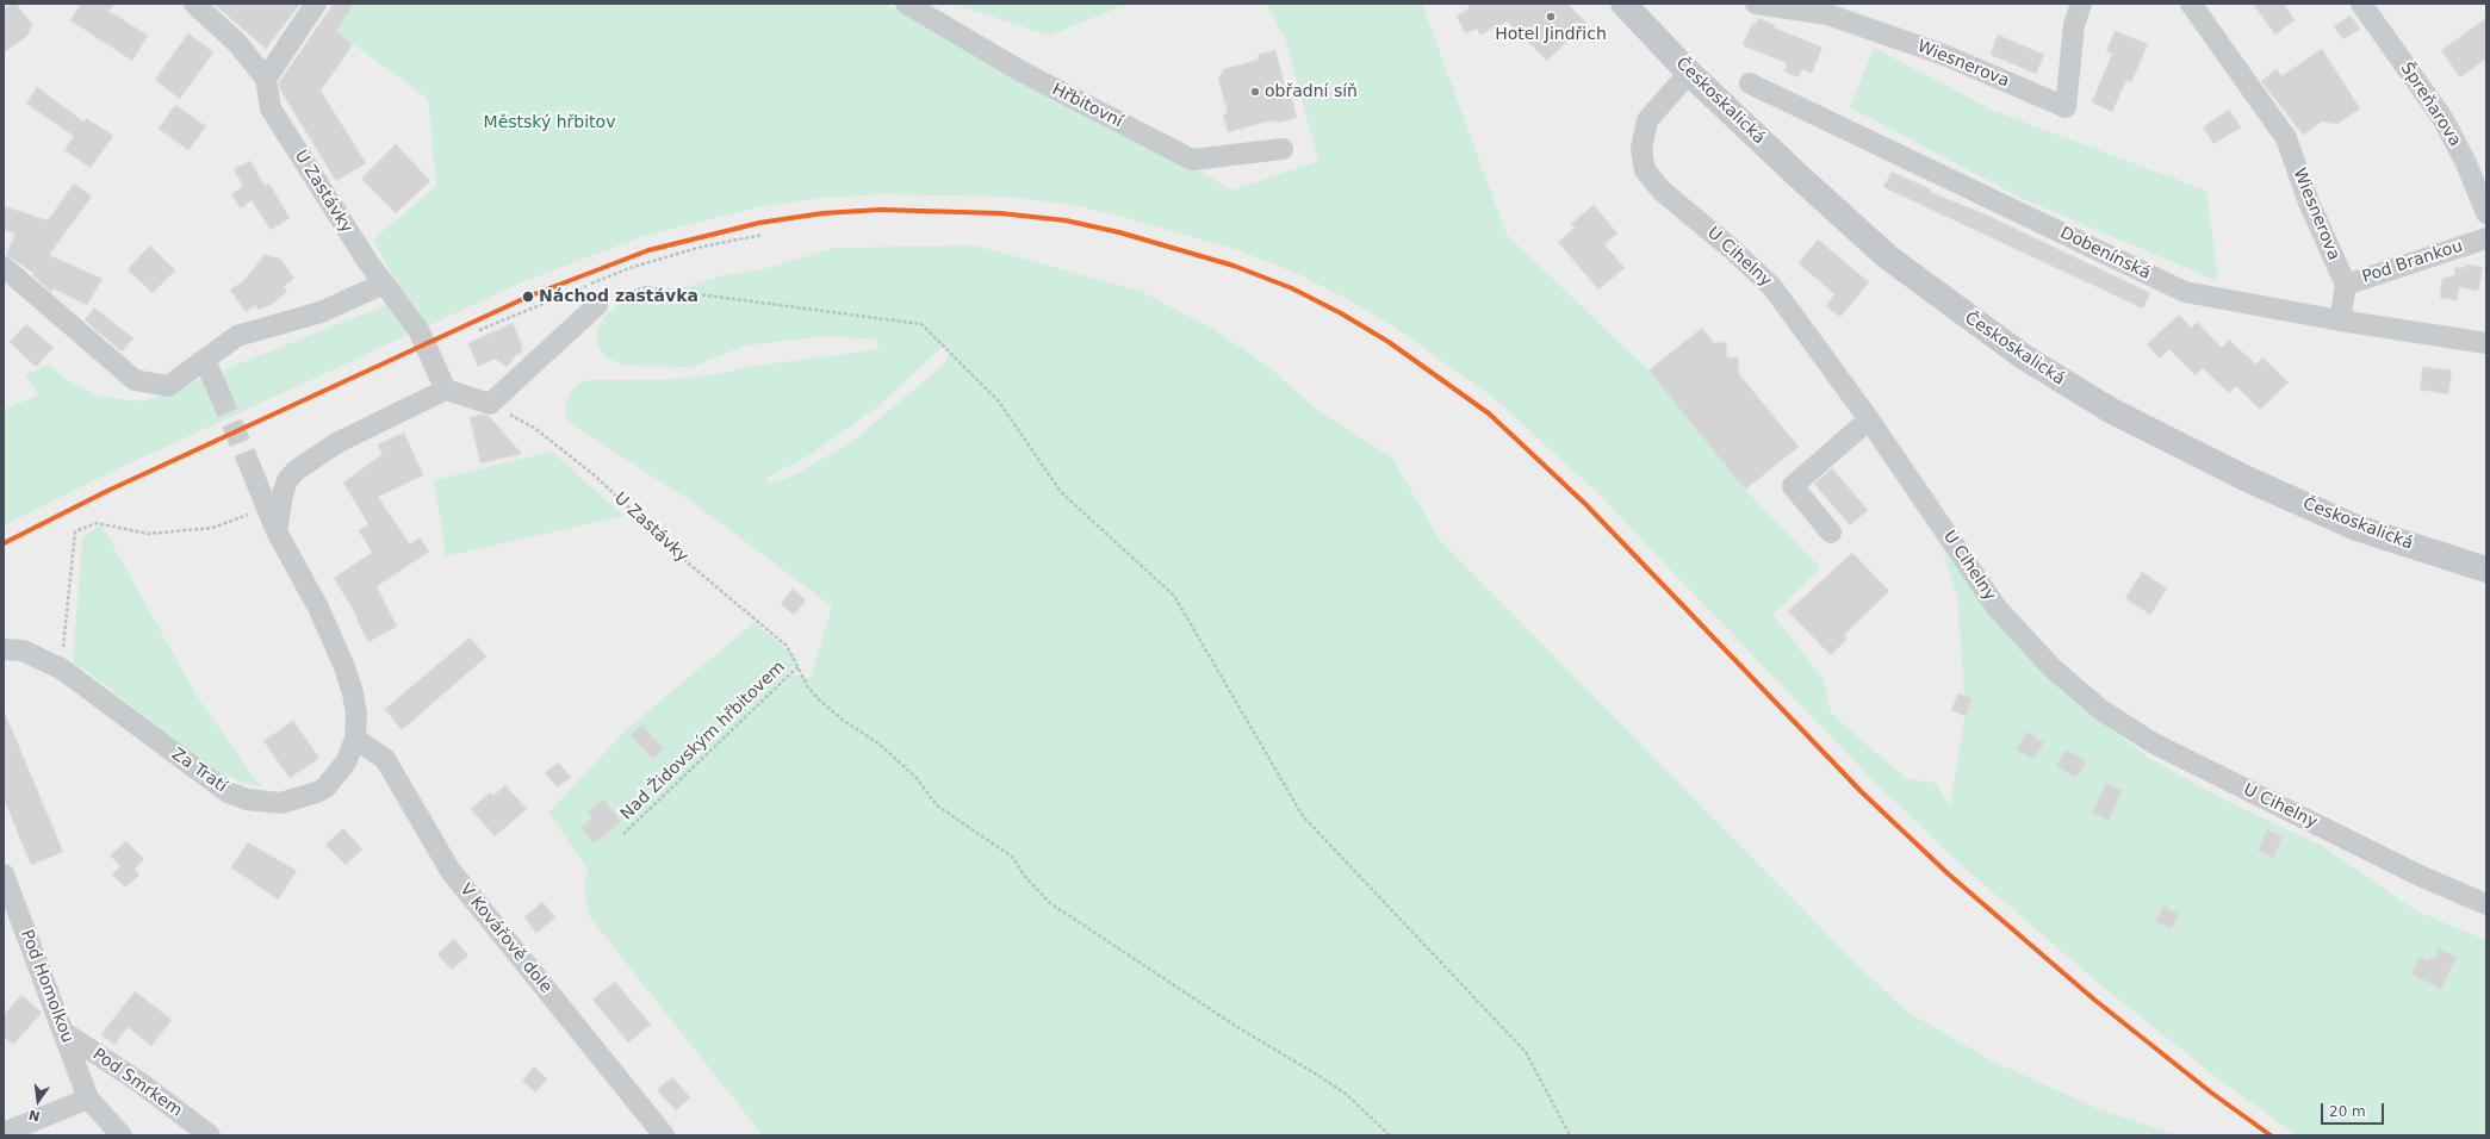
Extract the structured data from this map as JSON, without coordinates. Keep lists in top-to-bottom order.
{
  "streets": {
    "main road": ["Českoskalická"],
    "street": [
      "Wiesnerova",
      "Špreňarova",
      "Hřbitovní",
      "U Zastávky",
      "Dobenínská",
      "U Cihelny",
      "Pod Brankou",
      "Za Tratí",
      "V Kovářově dole",
      "Pod Homolkou",
      "Pod Smrkem"
    ],
    "path": ["Nad Židovským hřbitovem"]
  },
  "crossings": [
    ["Wiesnerova", "Pod Brankou"],
    ["Českoskalická", "U Cihelny"],
    ["U Zastávky", "Nad Židovským hřbitovem"],
    ["Dobenínská", "Pod Brankou"],
    ["Za Tratí", "V Kovářově dole"],
    ["Pod Homolkou", "Pod Smrkem"]
  ],
  "parks": ["Městský hřbitov"],
  "places": ["Hotel Jindřich", "obřadní síň", "Náchod zastávka"],
  "scale_bar": "20 m",
  "north": "bottom"
}
